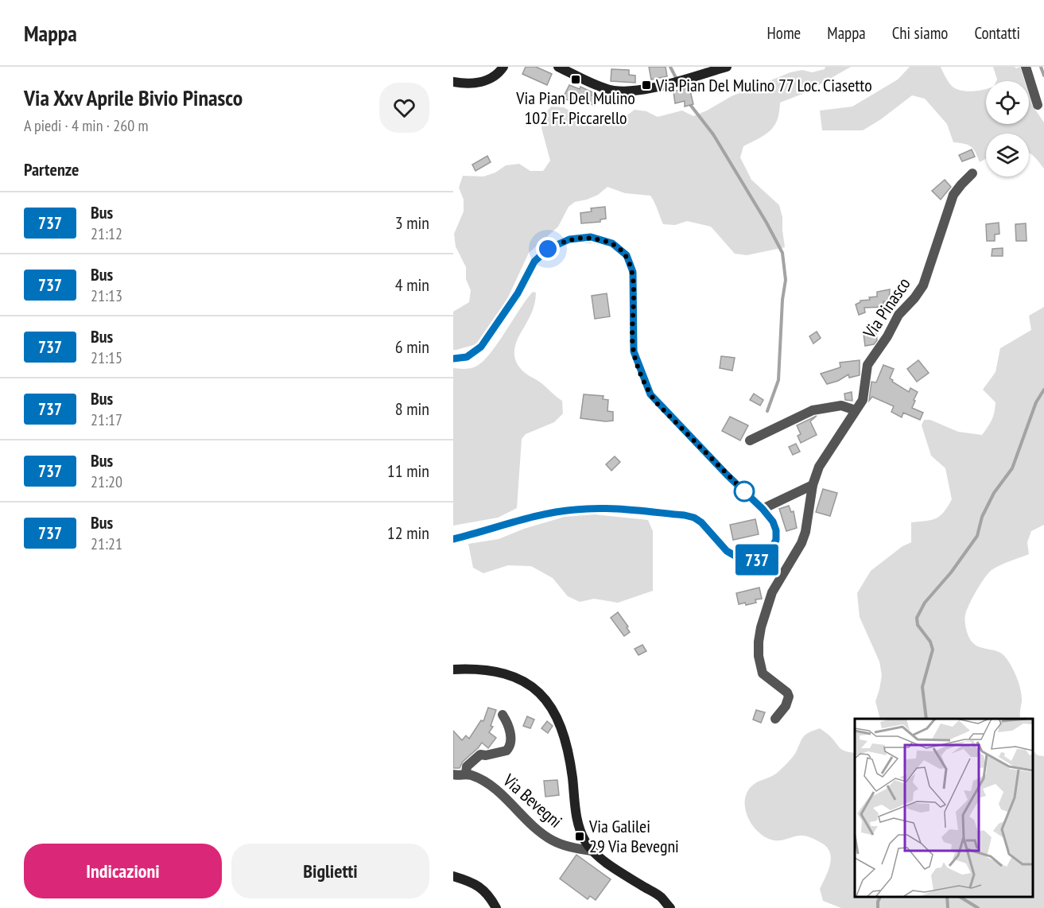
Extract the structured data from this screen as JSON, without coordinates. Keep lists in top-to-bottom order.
{
  "streets": {
    "street": ["Via Pinasco", "Via Bevegni"]
  },
  "places": {
    "transit": ["Via Pian Del Mulino 102 Fr. Piccarello", "Via Pian Del Mulino 77 Loc. Ciasetto", "Via Galilei 29 Via Bevegni"]
  },
  "lines": ["bus line 737"],
  "page": {
    "header": "Mappa",
    "nav": [
      "Home",
      "Mappa",
      "Chi siamo",
      "Contatti"
    ],
    "heading": [
      ["Via Xxv Aprile Bivio Pinasco", "A piedi · 4 min · 260 m"],
      "Partenze"
    ],
    "on_map": "737",
    "list": [
      {
        "mark": "737",
        "name": "Bus",
        "note": "21:12",
        "value": "3 min"
      },
      {
        "mark": "737",
        "name": "Bus",
        "note": "21:13",
        "value": "4 min"
      },
      {
        "mark": "737",
        "name": "Bus",
        "note": "21:15",
        "value": "6 min"
      },
      {
        "mark": "737",
        "name": "Bus",
        "note": "21:17",
        "value": "8 min"
      },
      {
        "mark": "737",
        "name": "Bus",
        "note": "21:20",
        "value": "11 min"
      },
      {
        "mark": "737",
        "name": "Bus",
        "note": "21:21",
        "value": "12 min"
      }
    ],
    "buttons": ["Indicazioni", "Biglietti"]
  }
}
